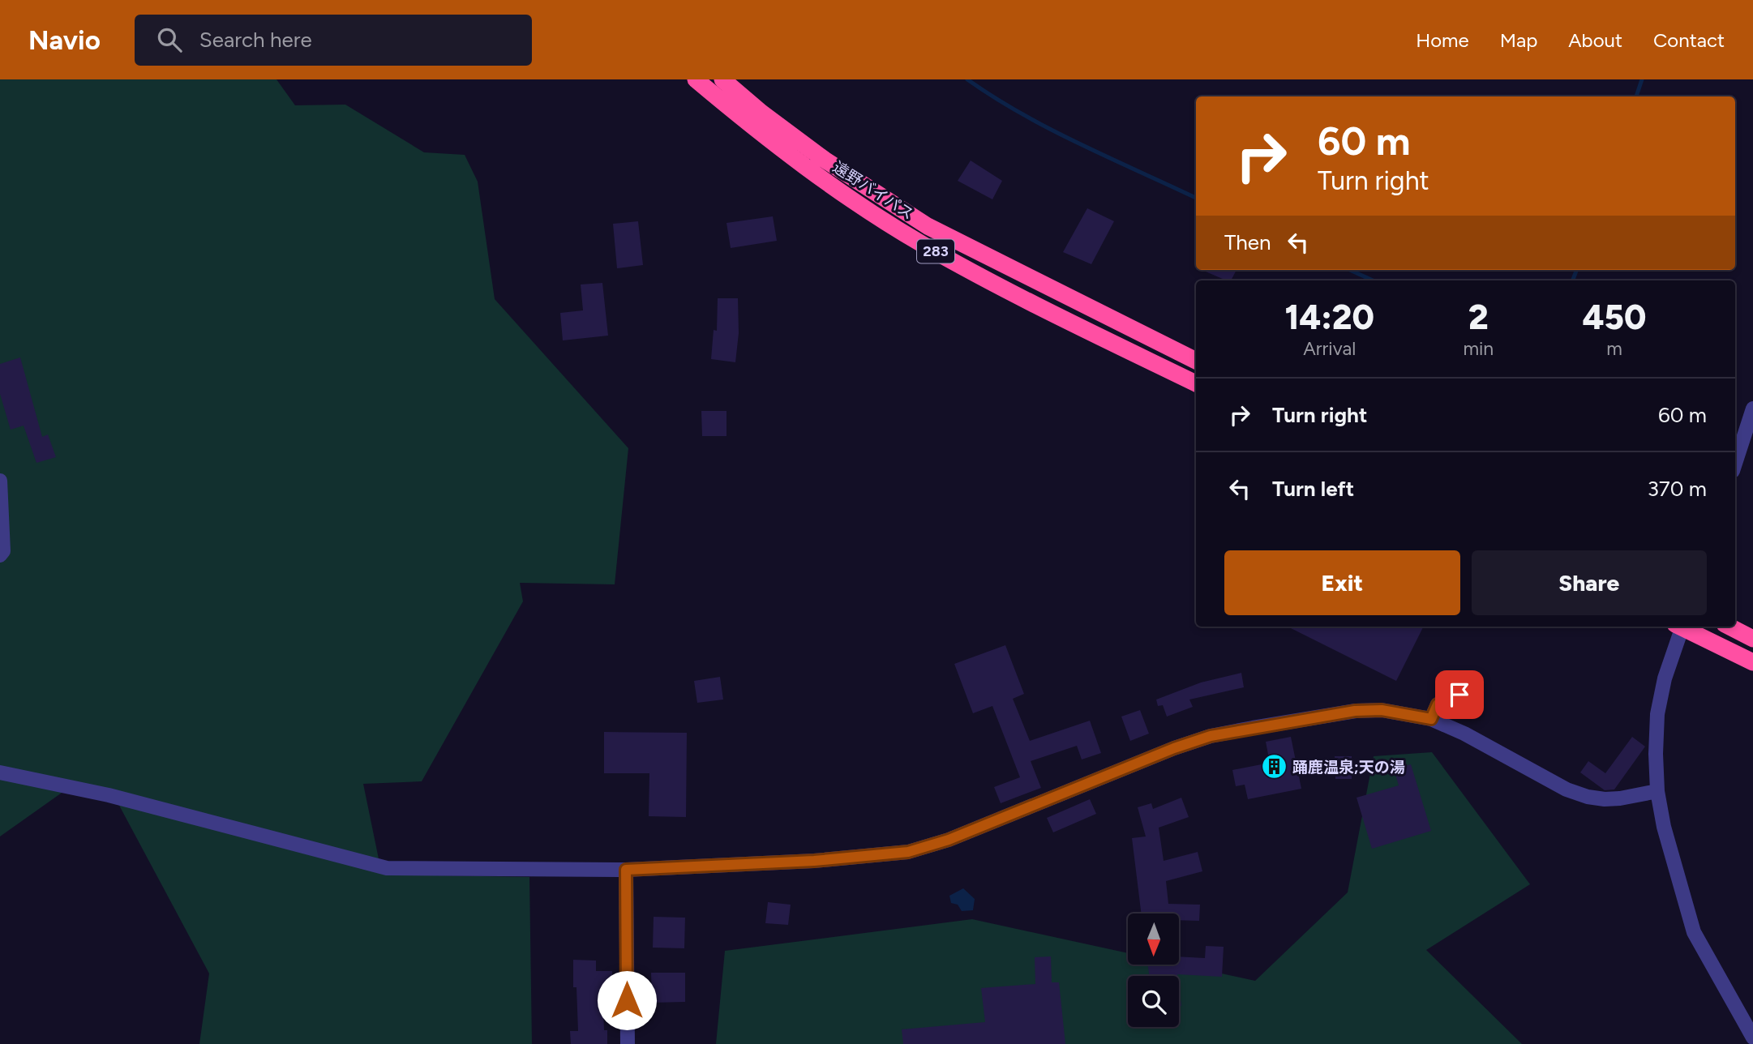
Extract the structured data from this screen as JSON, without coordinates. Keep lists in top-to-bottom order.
{
  "streets": {
    "highway": ["遠野バイパス", "283"]
  },
  "places": {
    "building": ["踊鹿温泉;天の湯"]
  },
  "north": "bottom",
  "page": {
    "header": "Navio",
    "search": "Search here",
    "nav": [
      "Home",
      "Map",
      "About",
      "Contact"
    ],
    "turn": ["60 m", "Turn right"],
    "then": "Then",
    "eta": [
      "14:20",
      "Arrival",
      "2",
      "min",
      "450",
      "m"
    ],
    "list": [
      {
        "name": "Turn right",
        "value": "60 m"
      },
      {
        "name": "Turn left",
        "value": "370 m"
      }
    ],
    "buttons": ["Exit", "Share"]
  }
}
